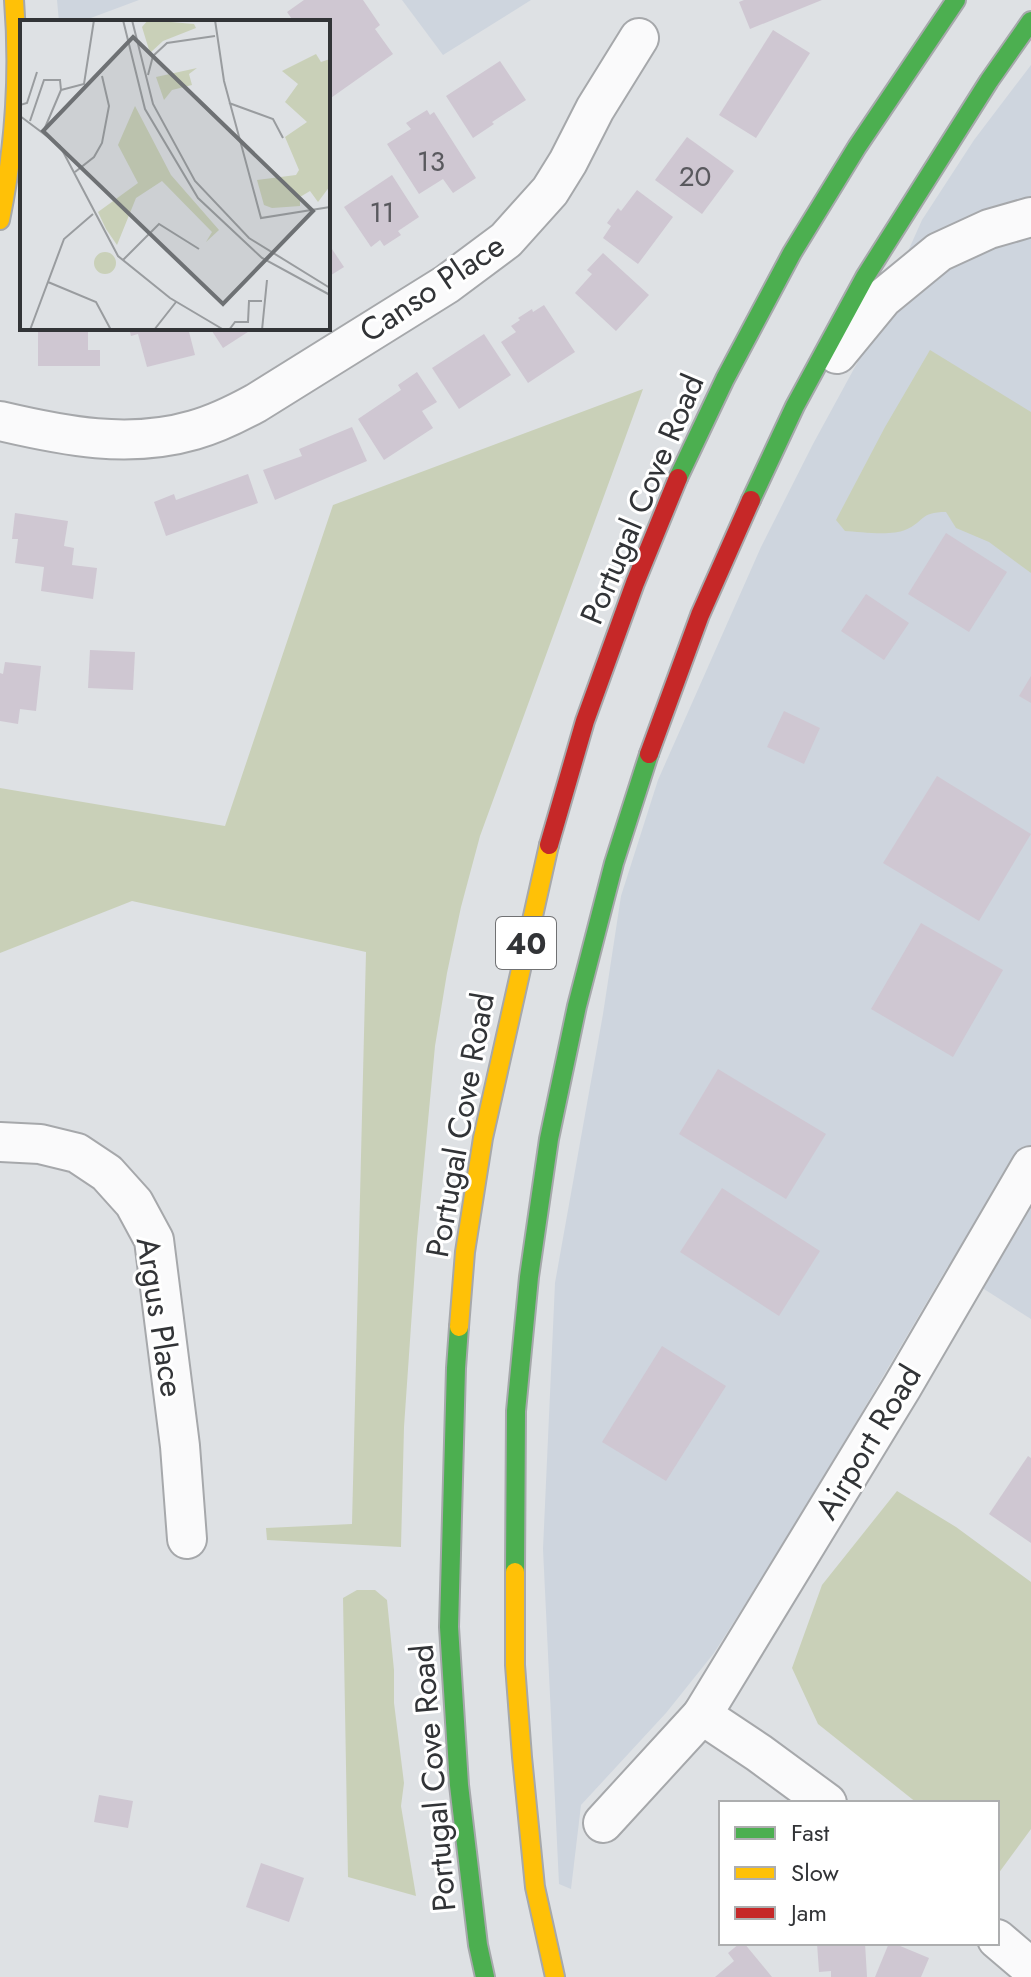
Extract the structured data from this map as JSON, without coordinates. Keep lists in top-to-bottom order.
{
  "streets": {
    "main road": ["Portugal Cove Road", "40"],
    "street": ["Canso Place", "Argus Place", "Airport Road"]
  },
  "house_numbers": ["13", "20", "11"],
  "legend": ["Fast", "Slow", "Jam"]
}
